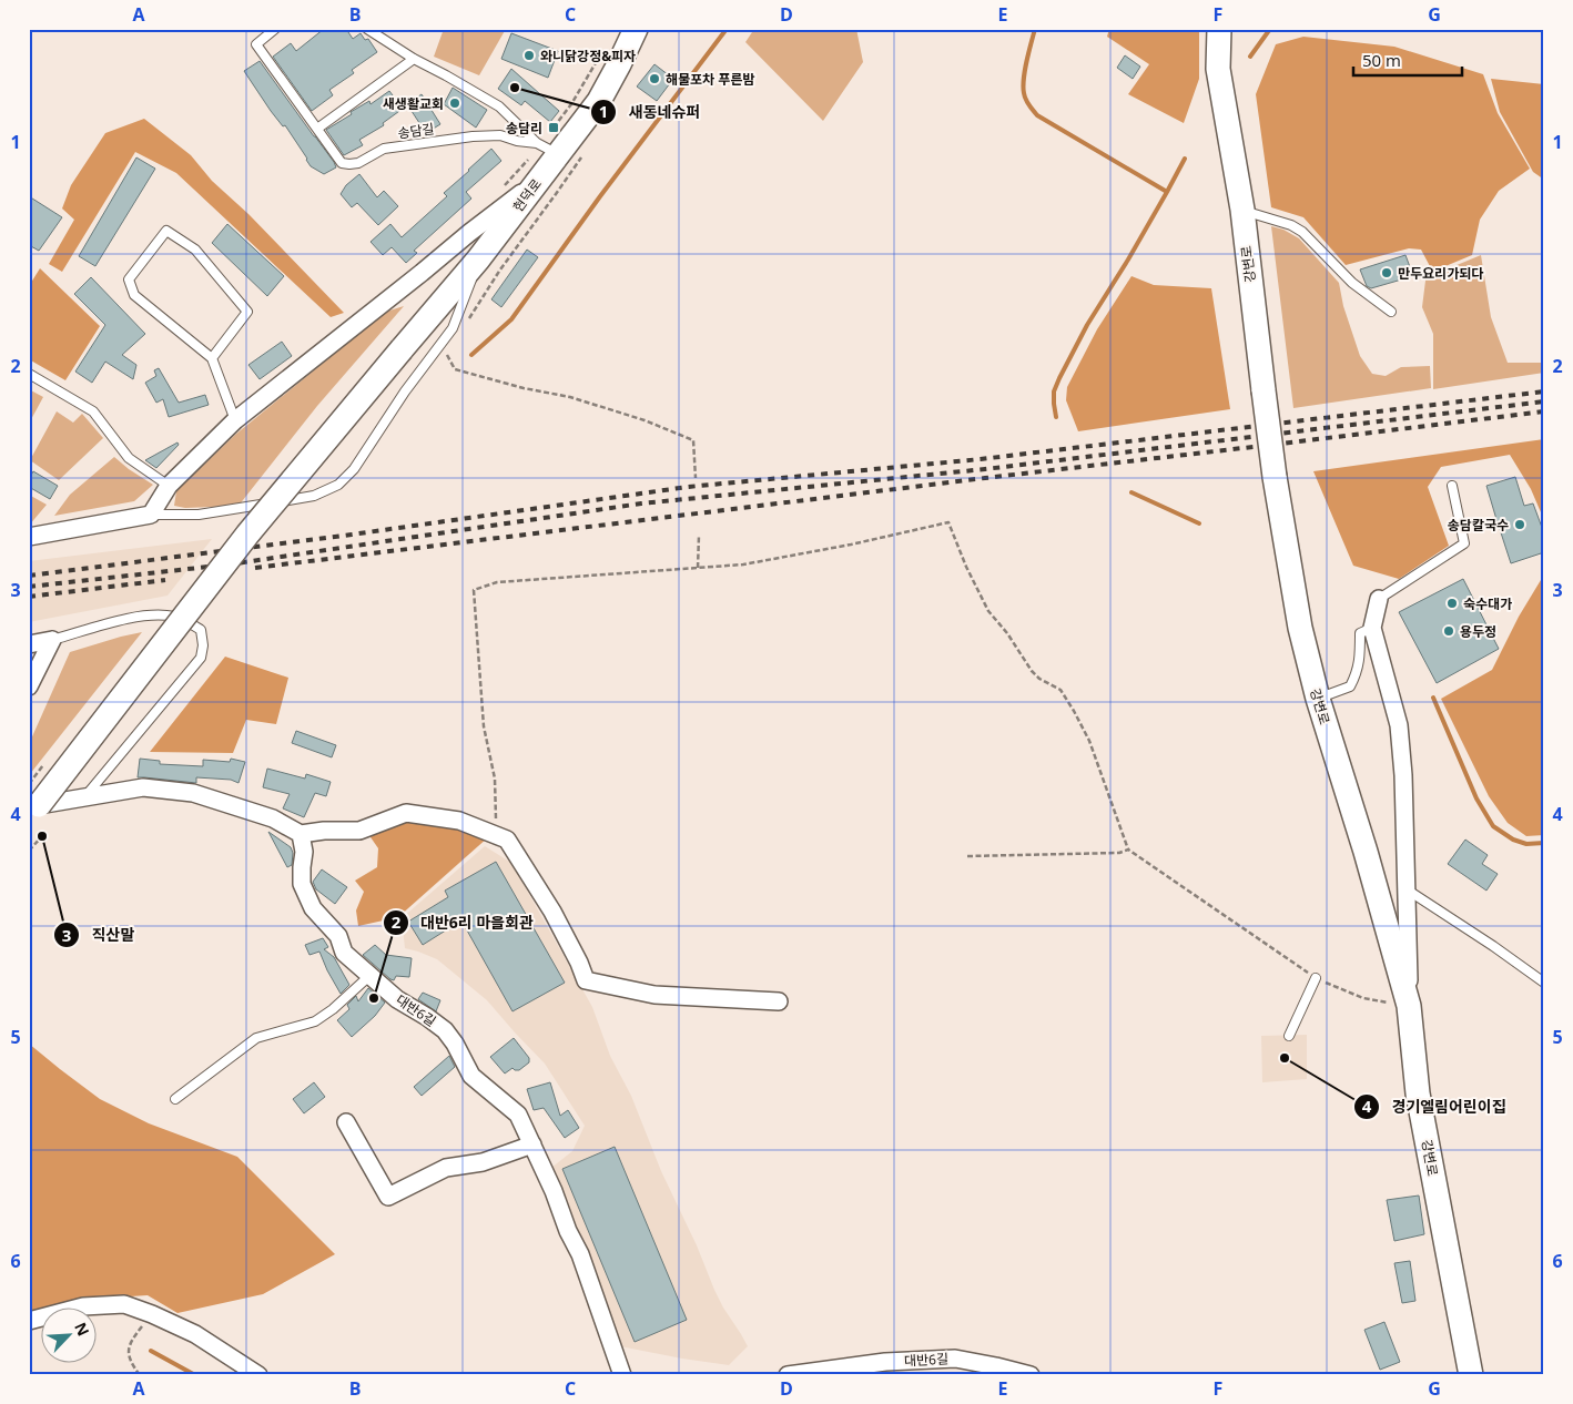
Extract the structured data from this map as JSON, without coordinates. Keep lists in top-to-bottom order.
{
  "streets": {
    "street": ["현덕로", "강변로", "대반6길"],
    "lane": ["송담길"]
  },
  "crossings": [
    ["송담길", "현덕로"]
  ],
  "places": {
    "other": [
      "와니닭강정&피자",
      "해물포차 푸른밤",
      "새동네슈퍼",
      "새생활교회",
      "만두요리가되다",
      "송담칼국수",
      "숙수대가",
      "용두정",
      "직산말",
      "대반6리 마을회관",
      "경기엘림어린이집"
    ],
    "transit": ["송담리"]
  },
  "scale_bar": "50 m",
  "north": "top right",
  "grid": {
    "columns": [
      "A",
      "B",
      "C",
      "D",
      "E",
      "F",
      "G"
    ],
    "rows": [
      "1",
      "2",
      "3",
      "4",
      "5",
      "6"
    ]
  }
}
